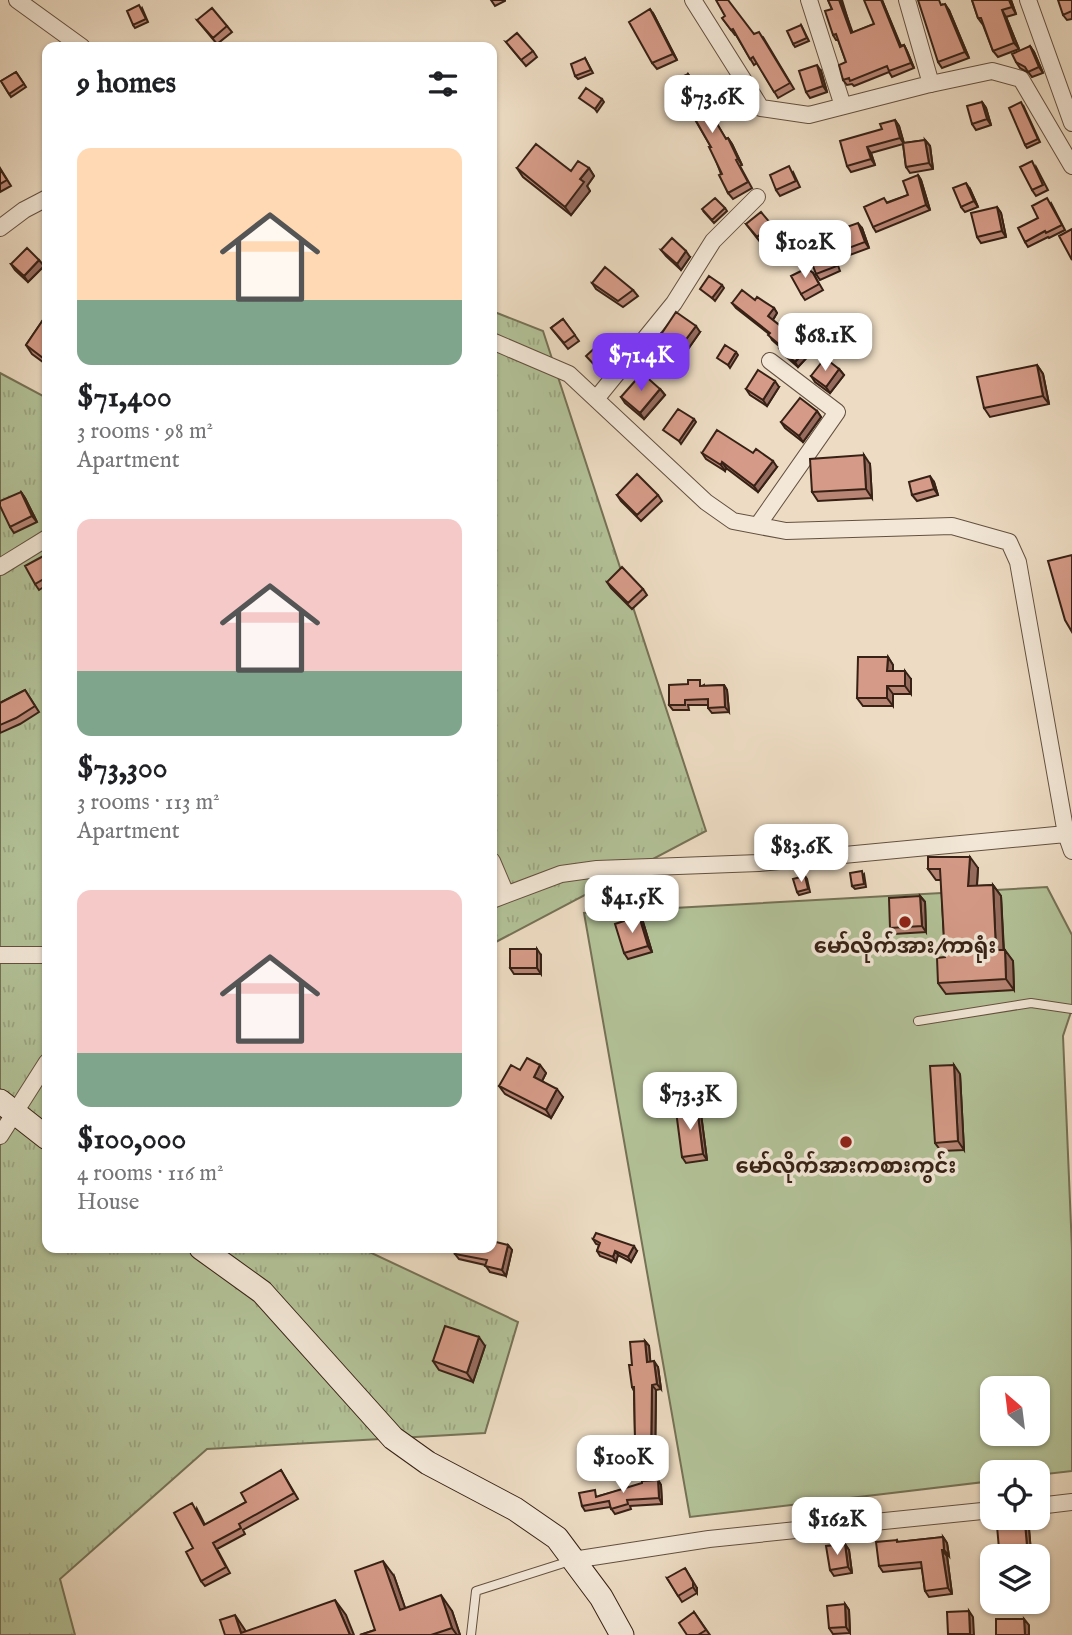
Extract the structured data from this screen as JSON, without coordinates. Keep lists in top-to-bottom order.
{
  "places": ["မော်လိုက်အား/ကာရုံး", "မော်လိုက်အားကစားကွင်း"],
  "north": "top left",
  "page": {
    "heading": "9 homes",
    "price": [
      "$73.6K",
      "$102K",
      "$68.1K",
      "$71.4K",
      "$83.6K",
      "$41.5K",
      "$73.3K",
      "$100K",
      "$162K"
    ],
    "list": [
      {
        "name": "$71,400",
        "note": "3 rooms · 98 m² · Apartment"
      },
      {
        "name": "$73,300",
        "note": "3 rooms · 113 m² · Apartment"
      },
      {
        "name": "$100,000",
        "note": "4 rooms · 116 m² · House"
      }
    ]
  }
}
